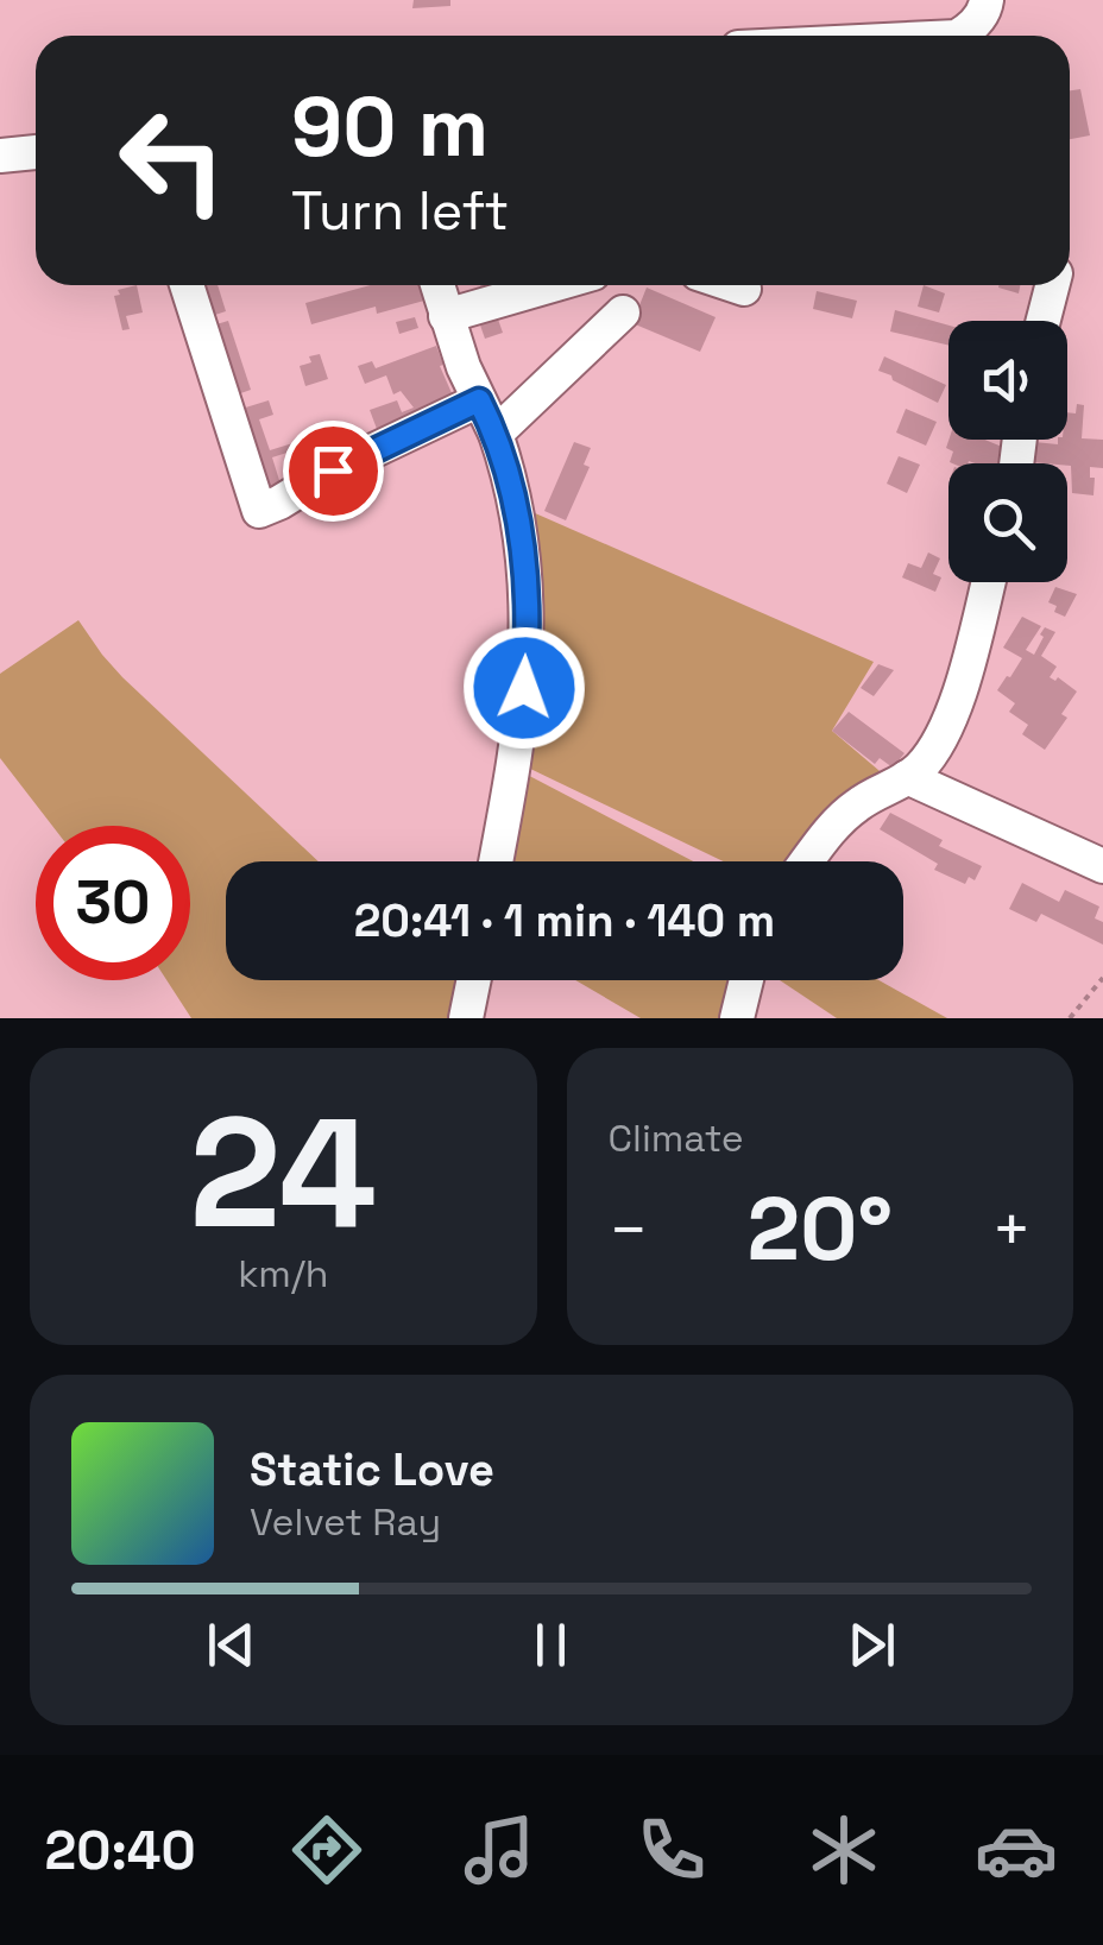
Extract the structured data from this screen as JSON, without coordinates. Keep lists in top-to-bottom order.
{
  "page": {
    "turn": ["90 m", "Turn left"],
    "limit": "30",
    "trip": "20:41 · 1 min · 140 m",
    "tile": [
      ["24", "km/h"],
      "Climate"
    ],
    "heat": ["−", "20°", "+"],
    "song": ["Static Love", "Velvet Ray"],
    "tabs": "20:40"
  }
}
